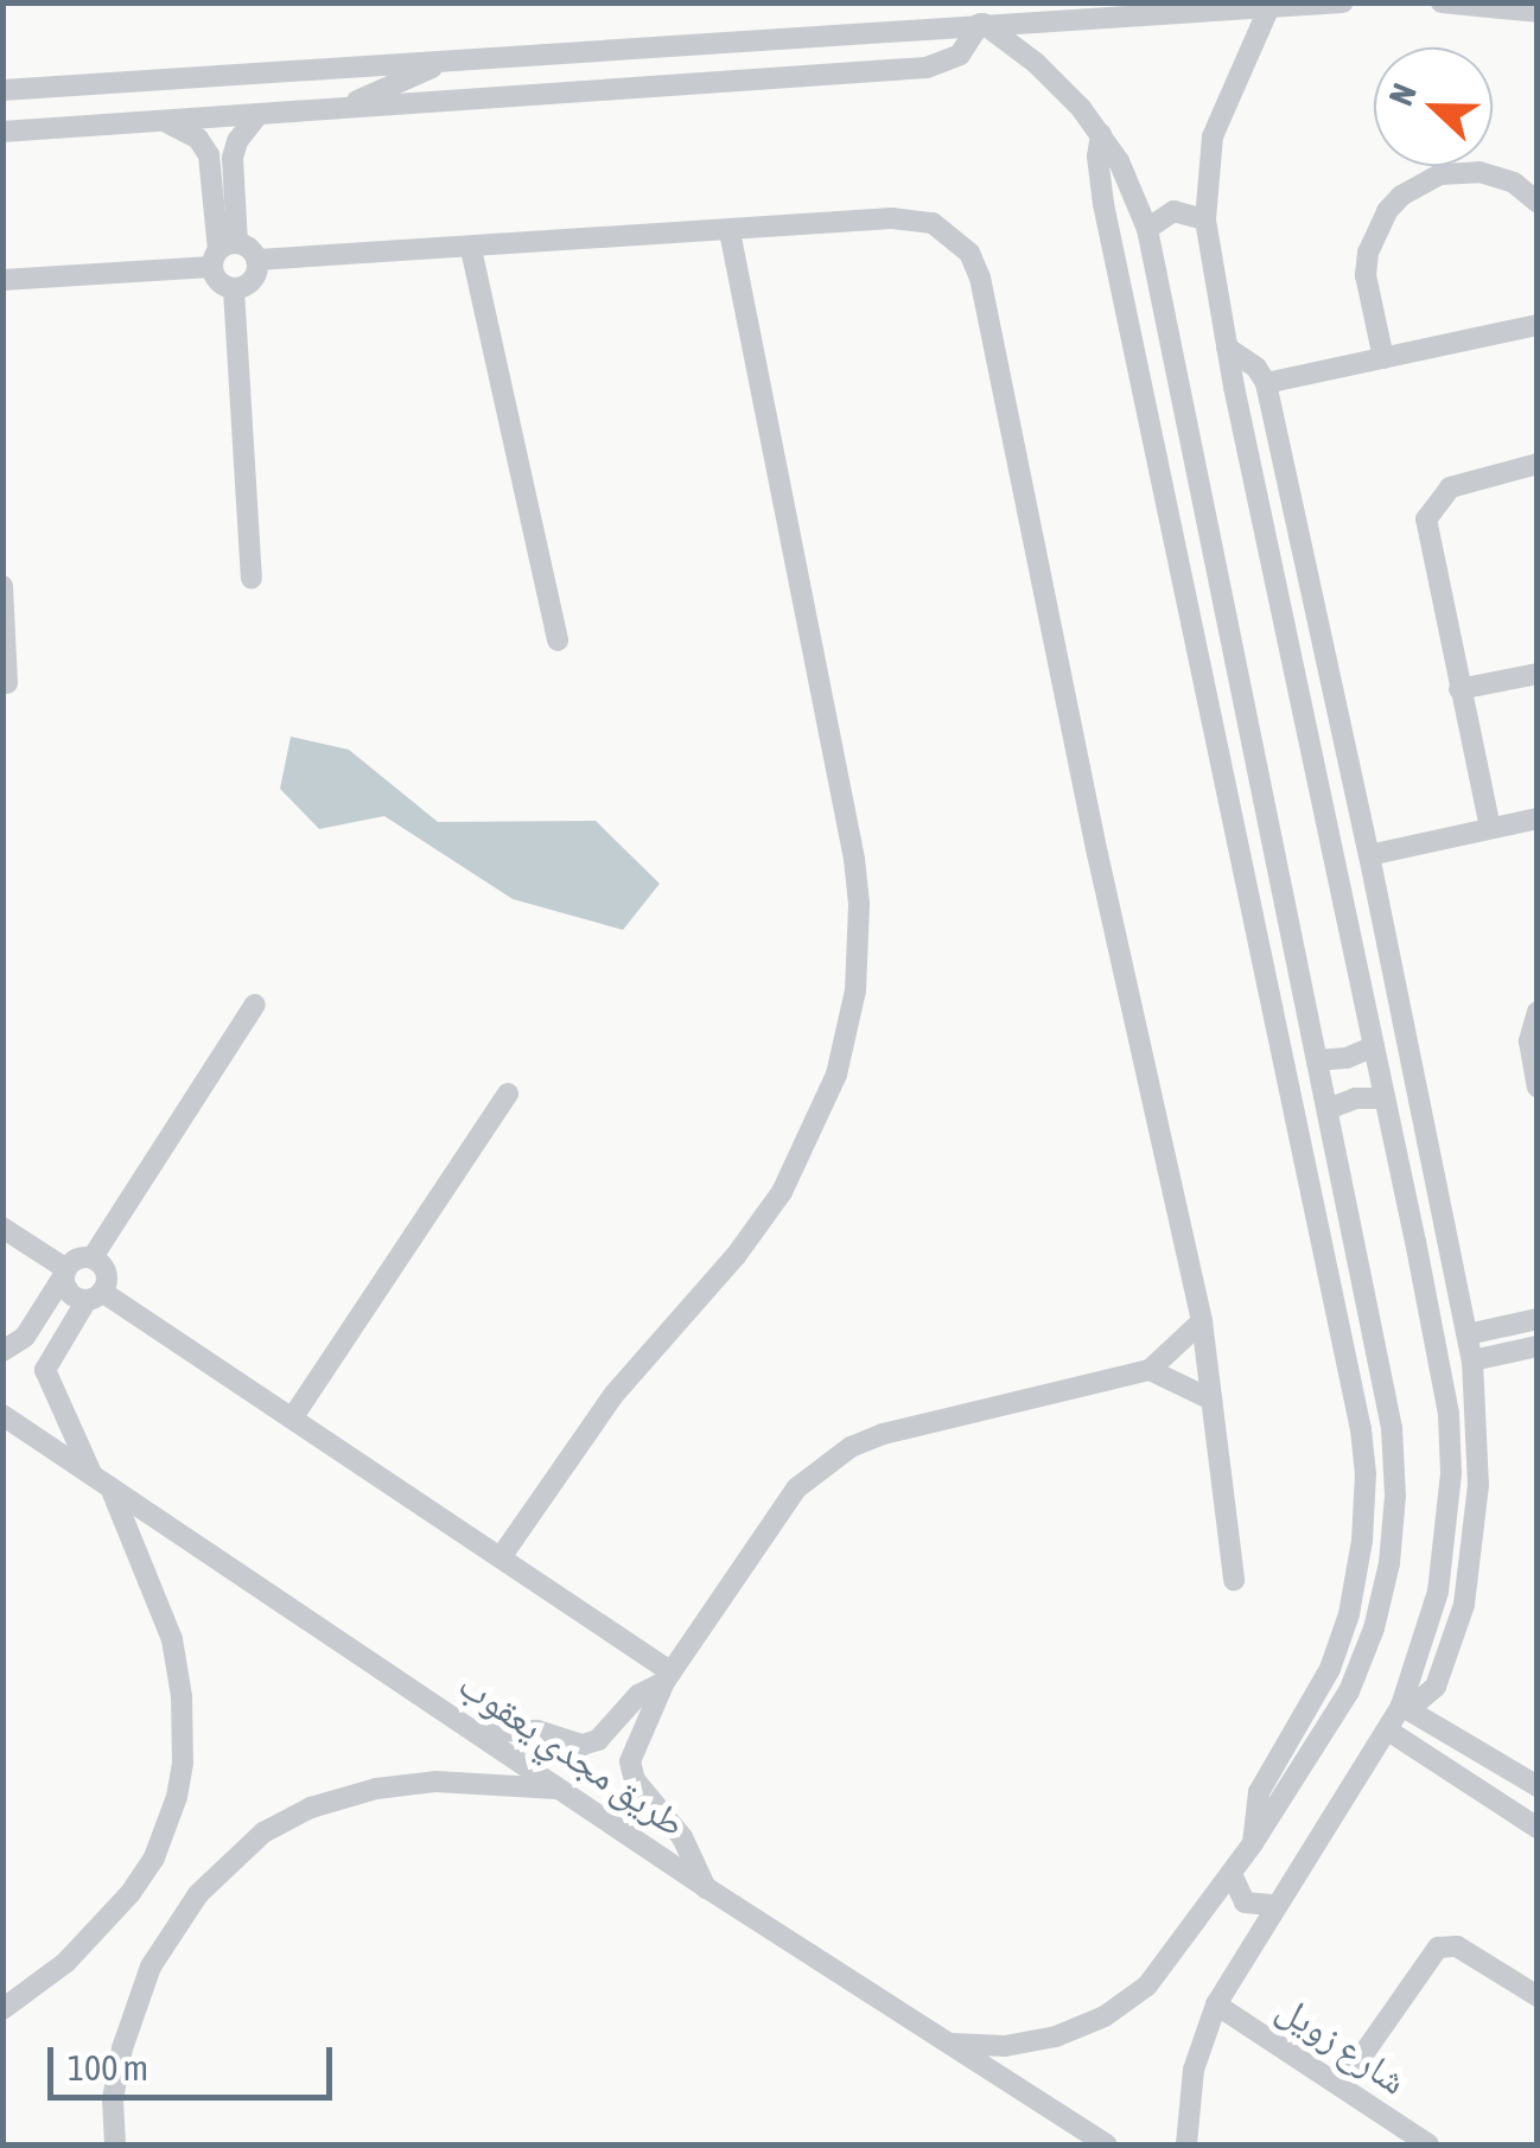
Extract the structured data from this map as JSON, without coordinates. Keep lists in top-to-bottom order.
{
  "streets": {
    "street": ["طريق مجدي يعقوب", "شارع زويل"]
  },
  "scale_bar": "100 m",
  "north": "left"
}
